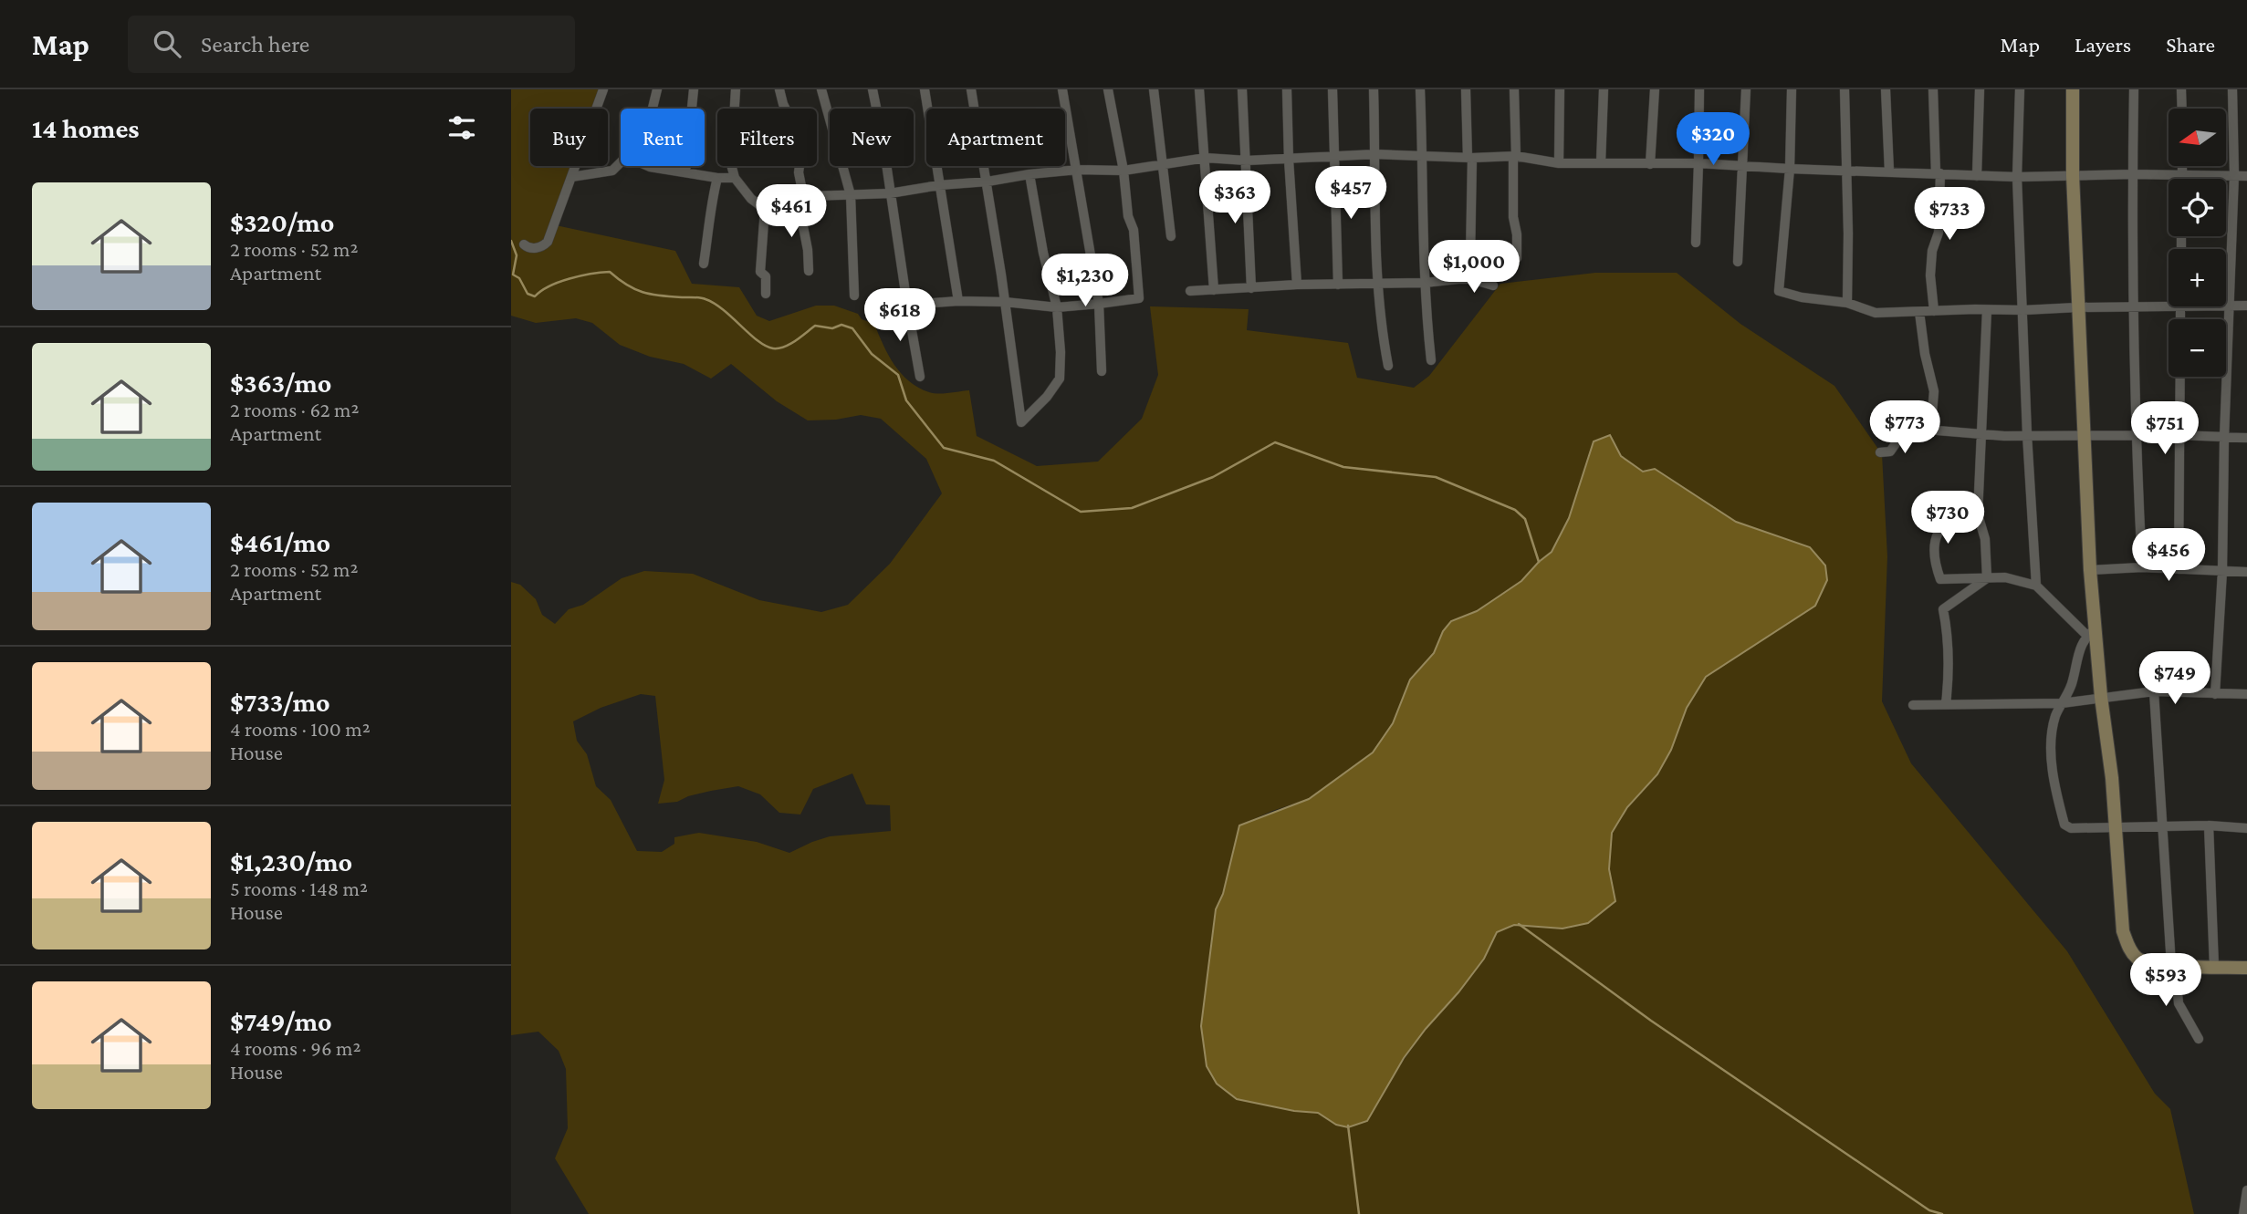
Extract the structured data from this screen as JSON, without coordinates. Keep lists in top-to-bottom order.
{
  "north": "left",
  "page": {
    "header": "Map",
    "search": "Search here",
    "nav": ["Map", "Layers", "Share"],
    "heading": "14 homes",
    "map_buttons": ["+", "−"],
    "chip": [
      "Buy",
      "Rent",
      "Filters",
      "New",
      "Apartment"
    ],
    "price": [
      "$320",
      "$457",
      "$363",
      "$461",
      "$733",
      "$1,000",
      "$1,230",
      "$618",
      "$773",
      "$751",
      "$730",
      "$456",
      "$749",
      "$593"
    ],
    "list": [
      {
        "name": "$320/mo",
        "note": "2 rooms · 52 m² · Apartment"
      },
      {
        "name": "$363/mo",
        "note": "2 rooms · 62 m² · Apartment"
      },
      {
        "name": "$461/mo",
        "note": "2 rooms · 52 m² · Apartment"
      },
      {
        "name": "$733/mo",
        "note": "4 rooms · 100 m² · House"
      },
      {
        "name": "$1,230/mo",
        "note": "5 rooms · 148 m² · House"
      },
      {
        "name": "$749/mo",
        "note": "4 rooms · 96 m² · House"
      }
    ]
  }
}
